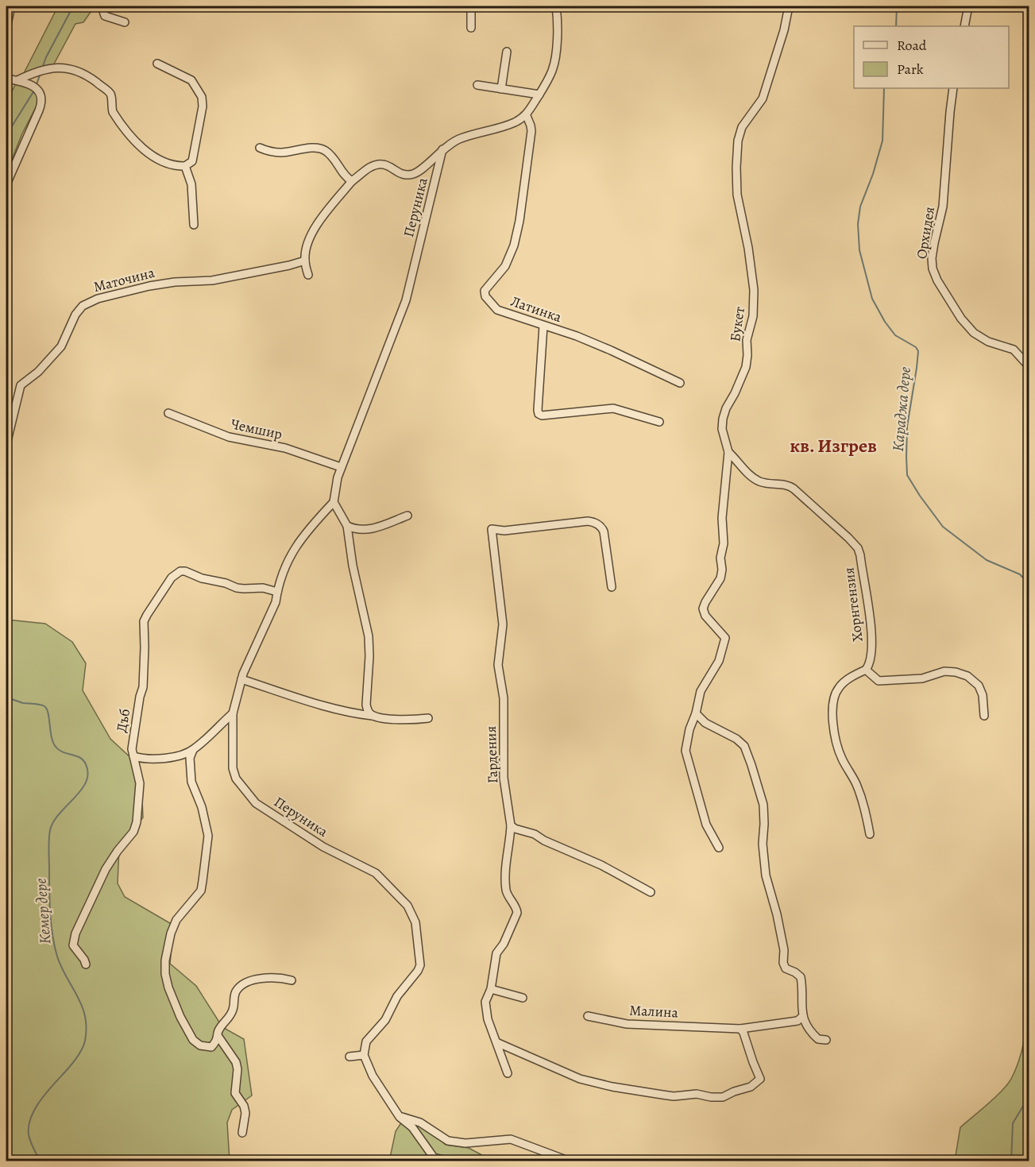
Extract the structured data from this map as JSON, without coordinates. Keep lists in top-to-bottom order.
{
  "streets": {
    "street": [
      "Перуника",
      "Орхидея",
      "Маточина",
      "Латинка",
      "Букет",
      "Чемшир",
      "Хорнтензия",
      "Дъб",
      "Гардения",
      "Малина"
    ]
  },
  "crossings": [
    ["Перуника", "Чемшир"],
    ["Перуника", "Дъб"],
    ["Букет", "Хорнтензия"]
  ],
  "districts": ["кв. Изгрев"],
  "water": ["Караджа дере", "Кемер дере"],
  "legend": ["Road", "Park"]
}
